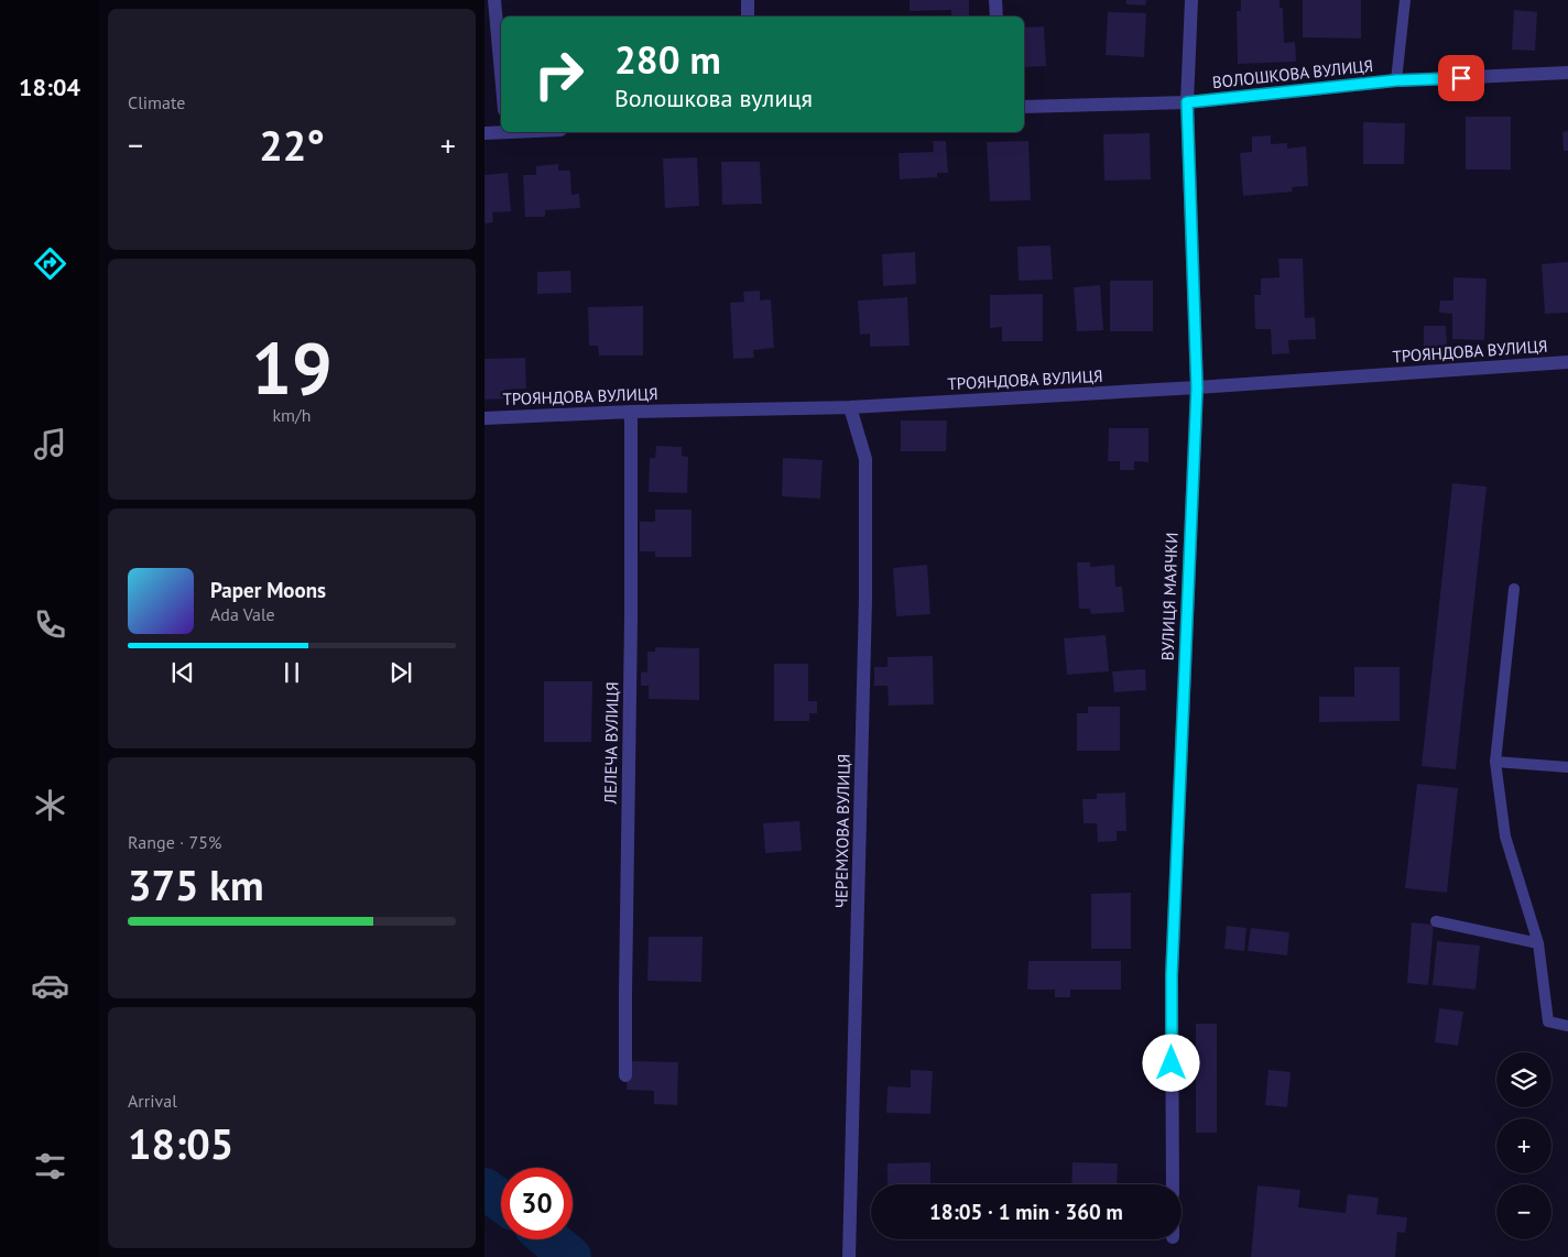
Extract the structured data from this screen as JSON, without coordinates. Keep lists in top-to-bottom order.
{
  "streets": {
    "street": [
      "ВОЛОШКОВА ВУЛИЦЯ",
      "ТРОЯНДОВА ВУЛИЦЯ",
      "ВУЛИЦЯ МАЯЧКИ",
      "ЛЕЛЕЧА ВУЛИЦЯ",
      "ЧЕРЕМХОВА ВУЛИЦЯ"
    ]
  },
  "crossings": [
    ["ВОЛОШКОВА ВУЛИЦЯ", "ВУЛИЦЯ МАЯЧКИ"],
    ["ТРОЯНДОВА ВУЛИЦЯ", "ВУЛИЦЯ МАЯЧКИ"],
    ["ТРОЯНДОВА ВУЛИЦЯ", "ЛЕЛЕЧА ВУЛИЦЯ"],
    ["ТРОЯНДОВА ВУЛИЦЯ", "ЧЕРЕМХОВА ВУЛИЦЯ"]
  ],
  "page": {
    "tabs": "18:04",
    "tile": [
      "Climate",
      ["19", "km/h"],
      ["Range · 75%", "375 km"],
      ["Arrival", "18:05"]
    ],
    "turn": ["280 m", "Волошкова вулиця"],
    "heat": ["−", "22°", "+"],
    "song": ["Paper Moons", "Ada Vale"],
    "map_buttons": ["+", "−"],
    "limit": "30",
    "trip": "18:05 · 1 min · 360 m"
  }
}
